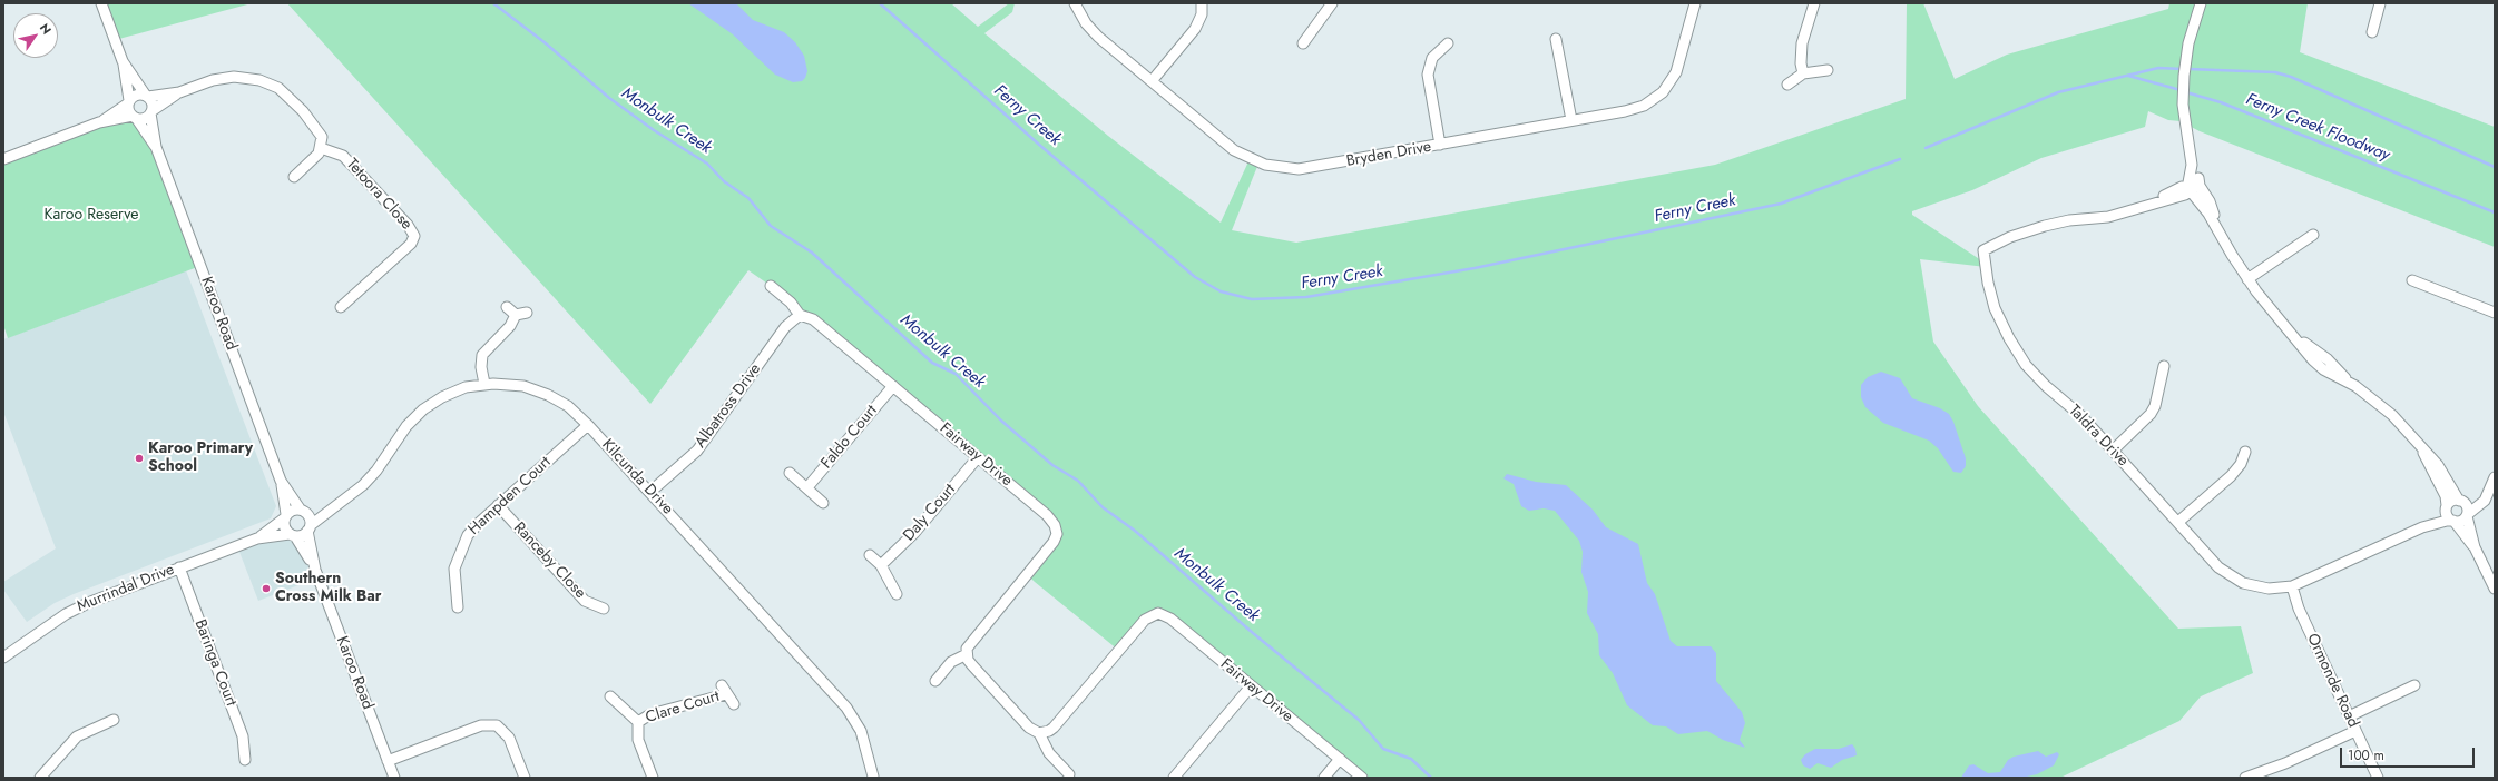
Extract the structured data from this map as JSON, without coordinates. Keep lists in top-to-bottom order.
{
  "streets": {
    "street": [
      "Bryden Drive",
      "Tetoora Close",
      "Karoo Road",
      "Albatross Drive",
      "Taldra Drive",
      "Faldo Court",
      "Fairway Drive",
      "Kilcunda Drive",
      "Hampden Court",
      "Daly Court",
      "Ranceby Close",
      "Murrindal Drive",
      "Baringa Court",
      "Ormonde Road",
      "Clare Court"
    ]
  },
  "crossings": [
    ["Karoo Road", "Kilcunda Drive"],
    ["Karoo Road", "Murrindal Drive"],
    ["Albatross Drive", "Fairway Drive"],
    ["Albatross Drive", "Kilcunda Drive"],
    ["Taldra Drive", "Ormonde Road"],
    ["Faldo Court", "Fairway Drive"],
    ["Fairway Drive", "Daly Court"],
    ["Kilcunda Drive", "Hampden Court"],
    ["Kilcunda Drive", "Murrindal Drive"],
    ["Hampden Court", "Ranceby Close"],
    ["Murrindal Drive", "Baringa Court"]
  ],
  "water": ["Ferny Creek", "Monbulk Creek", "Ferny Creek Floodway"],
  "parks": ["Karoo Reserve"],
  "places": ["Karoo Primary School", "Southern Cross Milk Bar"],
  "scale_bar": "100 m",
  "north": "top right"
}
